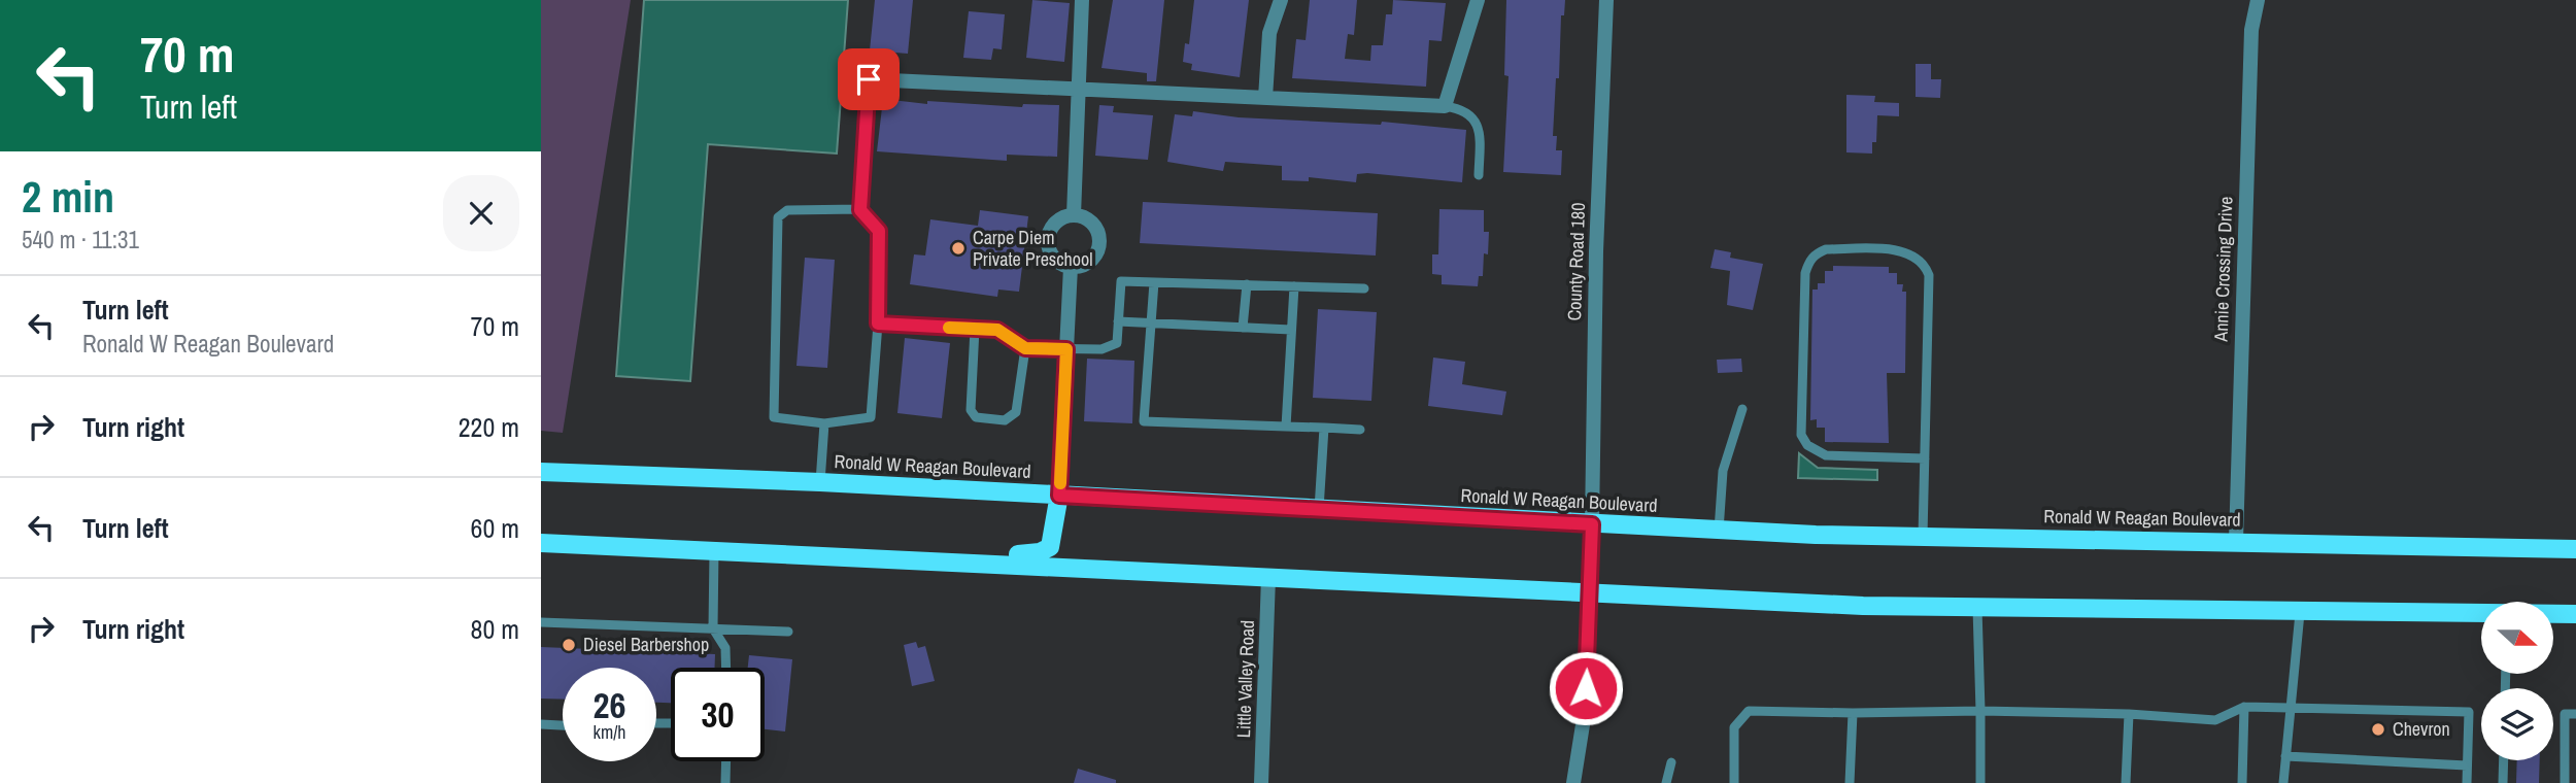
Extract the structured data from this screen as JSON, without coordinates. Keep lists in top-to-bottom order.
{
  "streets": {
    "main road": ["Ronald W Reagan Boulevard"],
    "street": ["County Road 180", "Annie Crossing Drive", "Little Valley Road"]
  },
  "crossings": [
    ["County Road 180", "Ronald W Reagan Boulevard"],
    ["Annie Crossing Drive", "Ronald W Reagan Boulevard"]
  ],
  "places": ["Carpe Diem Private Preschool", "Diesel Barbershop", "Chevron"],
  "north": "right",
  "page": {
    "turn": ["70 m", "Turn left"],
    "heading": ["2 min", "540 m · 11:31"],
    "list": [
      {
        "name": "Turn left",
        "note": "Ronald W Reagan Boulevard",
        "value": "70 m"
      },
      {
        "name": "Turn right",
        "value": "220 m"
      },
      {
        "name": "Turn left",
        "value": "60 m"
      },
      {
        "name": "Turn right",
        "value": "80 m"
      }
    ],
    "speed": "26 km/h",
    "limit": "30"
  }
}
